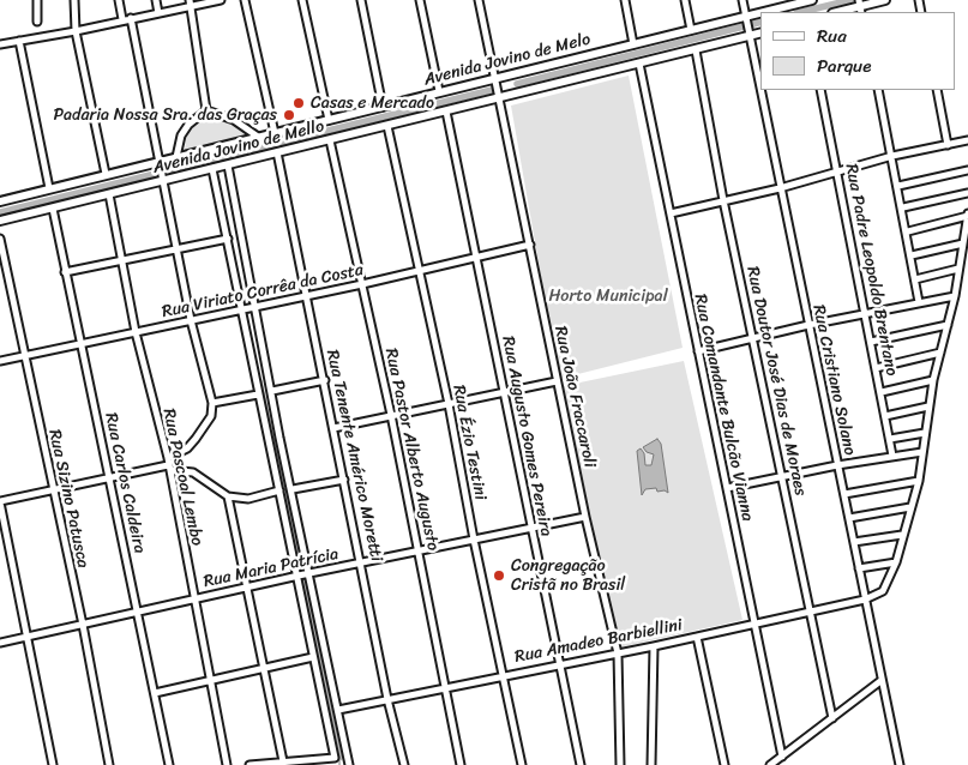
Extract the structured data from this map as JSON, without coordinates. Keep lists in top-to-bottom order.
{
  "streets": {
    "main road": ["Avenida Jovino de Melo", "Avenida Jovino de Mello"],
    "street": [
      "Rua Padre Leopoldo Brentano",
      "Rua Viriato Corrêa da Costa",
      "Rua Cristiano Solano",
      "Rua Doutor José Dias de Moraes",
      "Rua João Fraccaroli",
      "Rua Comandante Bulcão Vianna",
      "Rua Augusto Gomes Pereira",
      "Rua Ézio Testini",
      "Rua Pastor Alberto Augusto",
      "Rua Tenente Américo Moretti",
      "Rua Pascoal Lembo",
      "Rua Carlos Caldeira",
      "Rua Sizino Patusca",
      "Rua Maria Patrícia",
      "Rua Amadeo Barbiellini"
    ]
  },
  "crossings": [
    ["Avenida Jovino de Melo", "Rua Cristiano Solano"],
    ["Avenida Jovino de Melo", "Rua João Fraccaroli"],
    ["Avenida Jovino de Mello", "Rua Cristiano Solano"],
    ["Avenida Jovino de Mello", "Rua Doutor José Dias de Moraes"],
    ["Avenida Jovino de Mello", "Rua João Fraccaroli"],
    ["Avenida Jovino de Mello", "Rua Comandante Bulcão Vianna"],
    ["Avenida Jovino de Mello", "Rua Augusto Gomes Pereira"],
    ["Avenida Jovino de Mello", "Rua Ézio Testini"],
    ["Avenida Jovino de Mello", "Rua Pastor Alberto Augusto"],
    ["Avenida Jovino de Mello", "Rua Tenente Américo Moretti"],
    ["Avenida Jovino de Mello", "Rua Pascoal Lembo"],
    ["Avenida Jovino de Mello", "Rua Carlos Caldeira"],
    ["Rua Viriato Corrêa da Costa", "Rua João Fraccaroli"],
    ["Rua Viriato Corrêa da Costa", "Rua Augusto Gomes Pereira"],
    ["Rua Viriato Corrêa da Costa", "Rua Ézio Testini"],
    ["Rua Viriato Corrêa da Costa", "Rua Pastor Alberto Augusto"],
    ["Rua Viriato Corrêa da Costa", "Rua Tenente Américo Moretti"],
    ["Rua Viriato Corrêa da Costa", "Rua Pascoal Lembo"],
    ["Rua Viriato Corrêa da Costa", "Rua Carlos Caldeira"],
    ["Rua Viriato Corrêa da Costa", "Rua Sizino Patusca"],
    ["Rua Cristiano Solano", "Rua Amadeo Barbiellini"],
    ["Rua Doutor José Dias de Moraes", "Rua Amadeo Barbiellini"],
    ["Rua João Fraccaroli", "Rua Maria Patrícia"],
    ["Rua João Fraccaroli", "Rua Amadeo Barbiellini"],
    ["Rua Comandante Bulcão Vianna", "Rua Amadeo Barbiellini"],
    ["Rua Augusto Gomes Pereira", "Rua Maria Patrícia"],
    ["Rua Augusto Gomes Pereira", "Rua Amadeo Barbiellini"],
    ["Rua Ézio Testini", "Rua Maria Patrícia"],
    ["Rua Ézio Testini", "Rua Amadeo Barbiellini"],
    ["Rua Pastor Alberto Augusto", "Rua Maria Patrícia"],
    ["Rua Pastor Alberto Augusto", "Rua Amadeo Barbiellini"],
    ["Rua Tenente Américo Moretti", "Rua Maria Patrícia"],
    ["Rua Tenente Américo Moretti", "Rua Amadeo Barbiellini"],
    ["Rua Pascoal Lembo", "Rua Maria Patrícia"],
    ["Rua Carlos Caldeira", "Rua Maria Patrícia"],
    ["Rua Sizino Patusca", "Rua Maria Patrícia"]
  ],
  "parks": ["Horto Municipal"],
  "places": ["Casas e Mercado", "Padaria Nossa Sra. das Graças", "Congregação Cristã no Brasil"],
  "legend": ["Rua", "Parque"]
}
